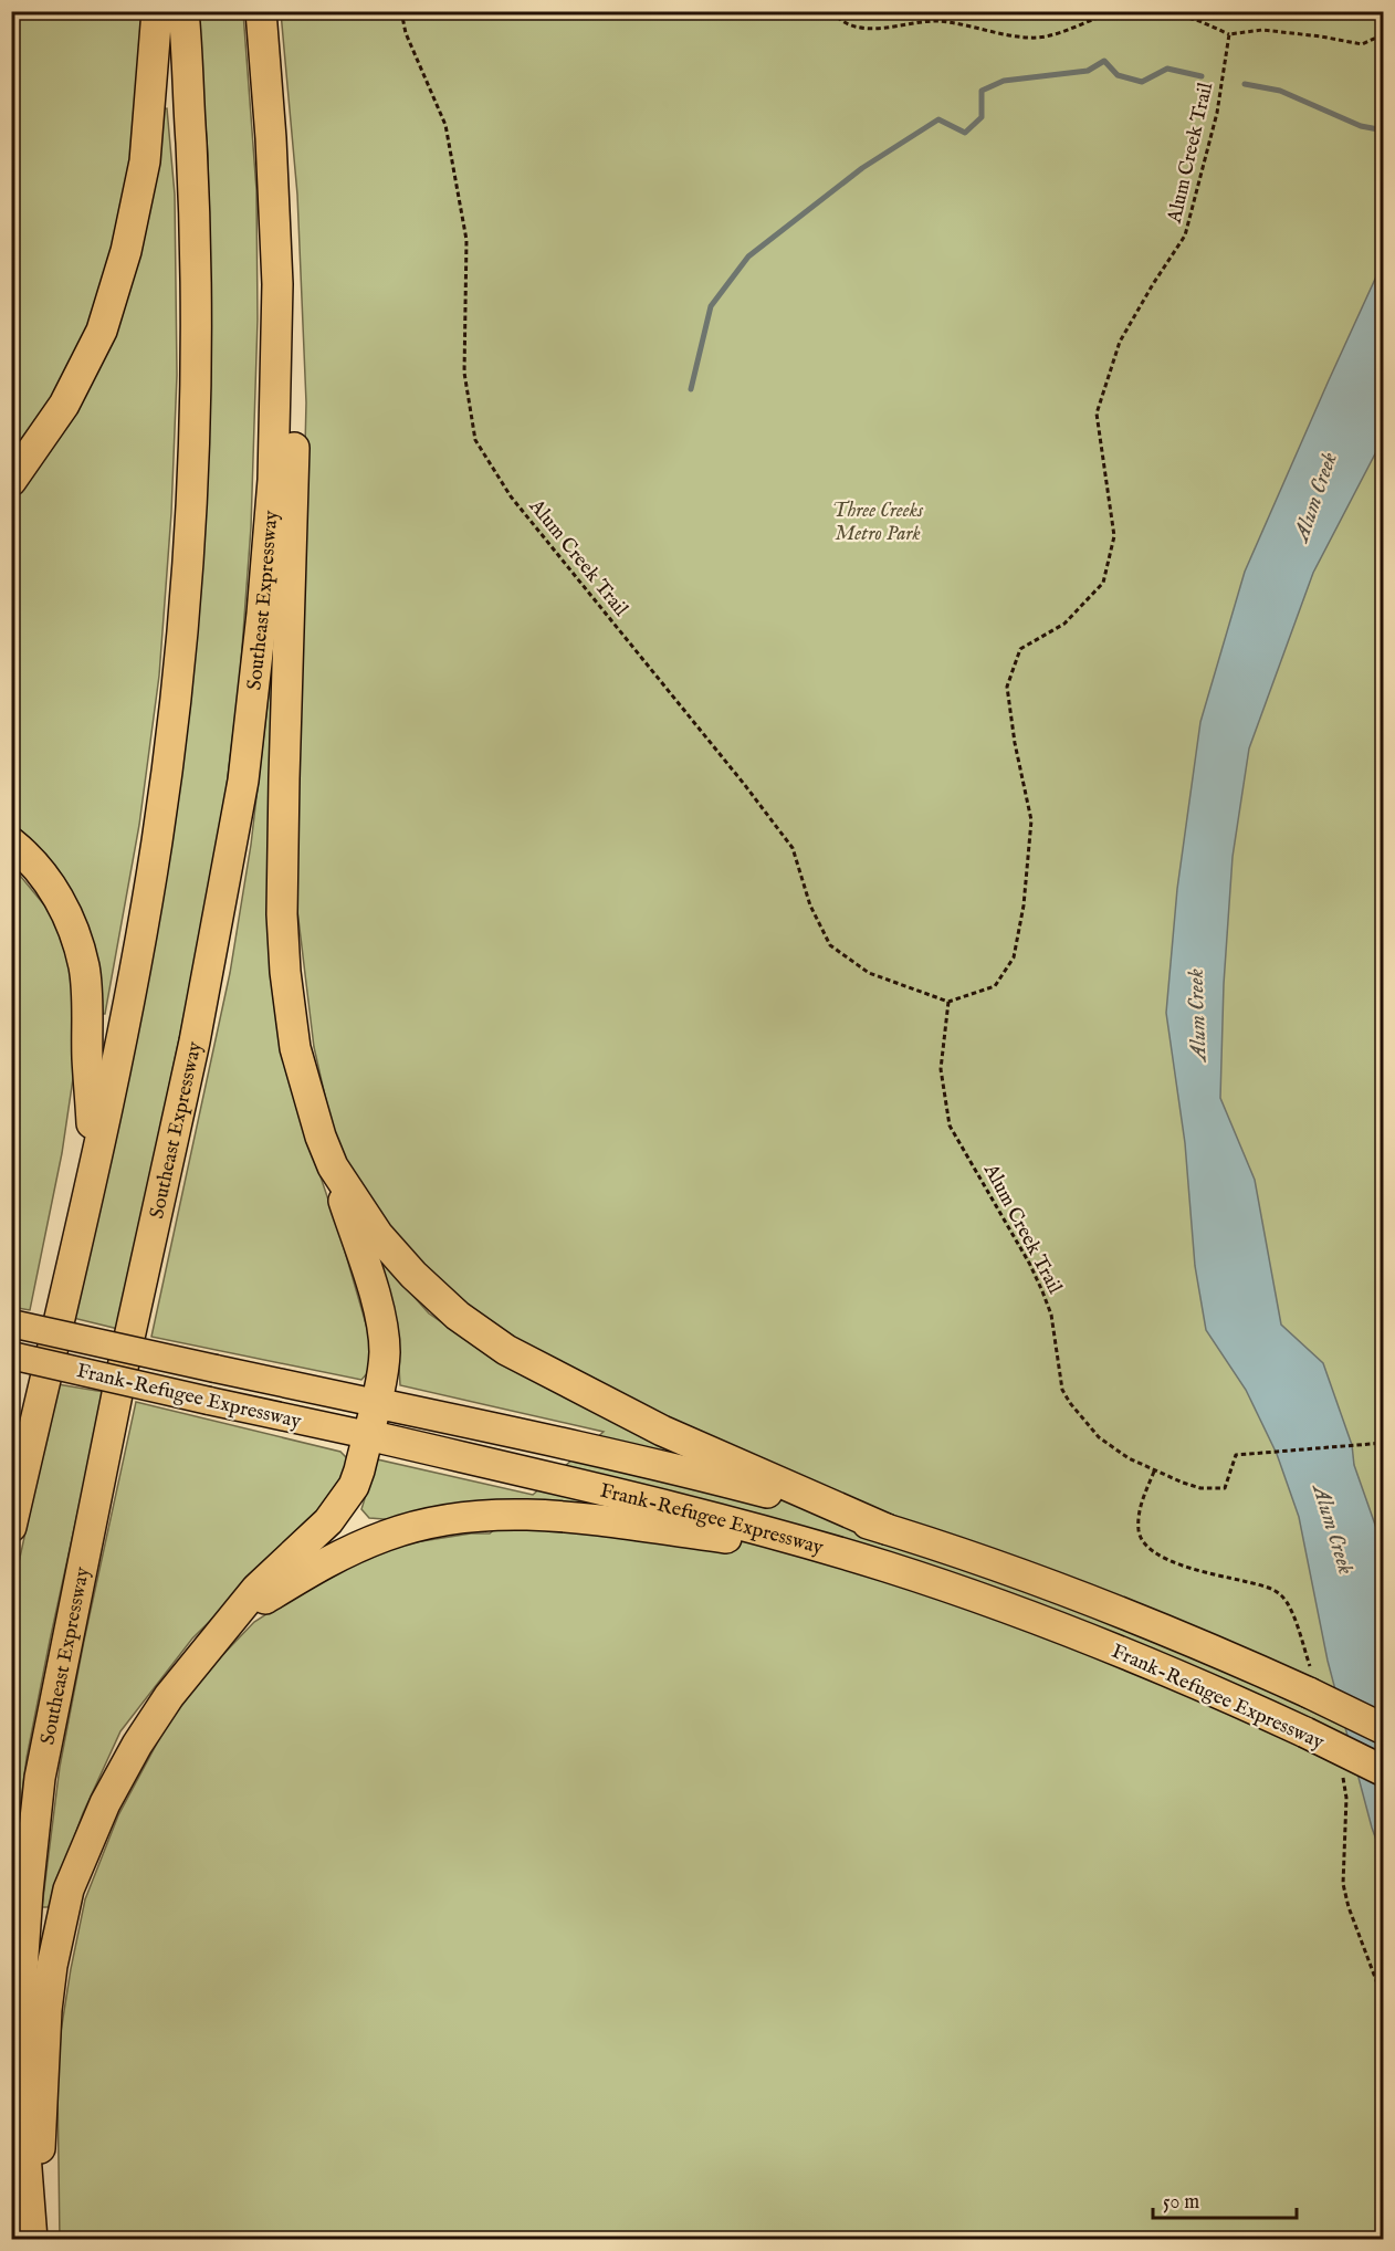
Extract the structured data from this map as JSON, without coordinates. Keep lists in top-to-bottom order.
{
  "streets": {
    "highway": ["Southeast Expressway", "Frank-Refugee Expressway"],
    "path": ["Alum Creek Trail"]
  },
  "water": ["Alum Creek"],
  "parks": ["Three Creeks Metro Park"],
  "scale_bar": "50 m"
}
